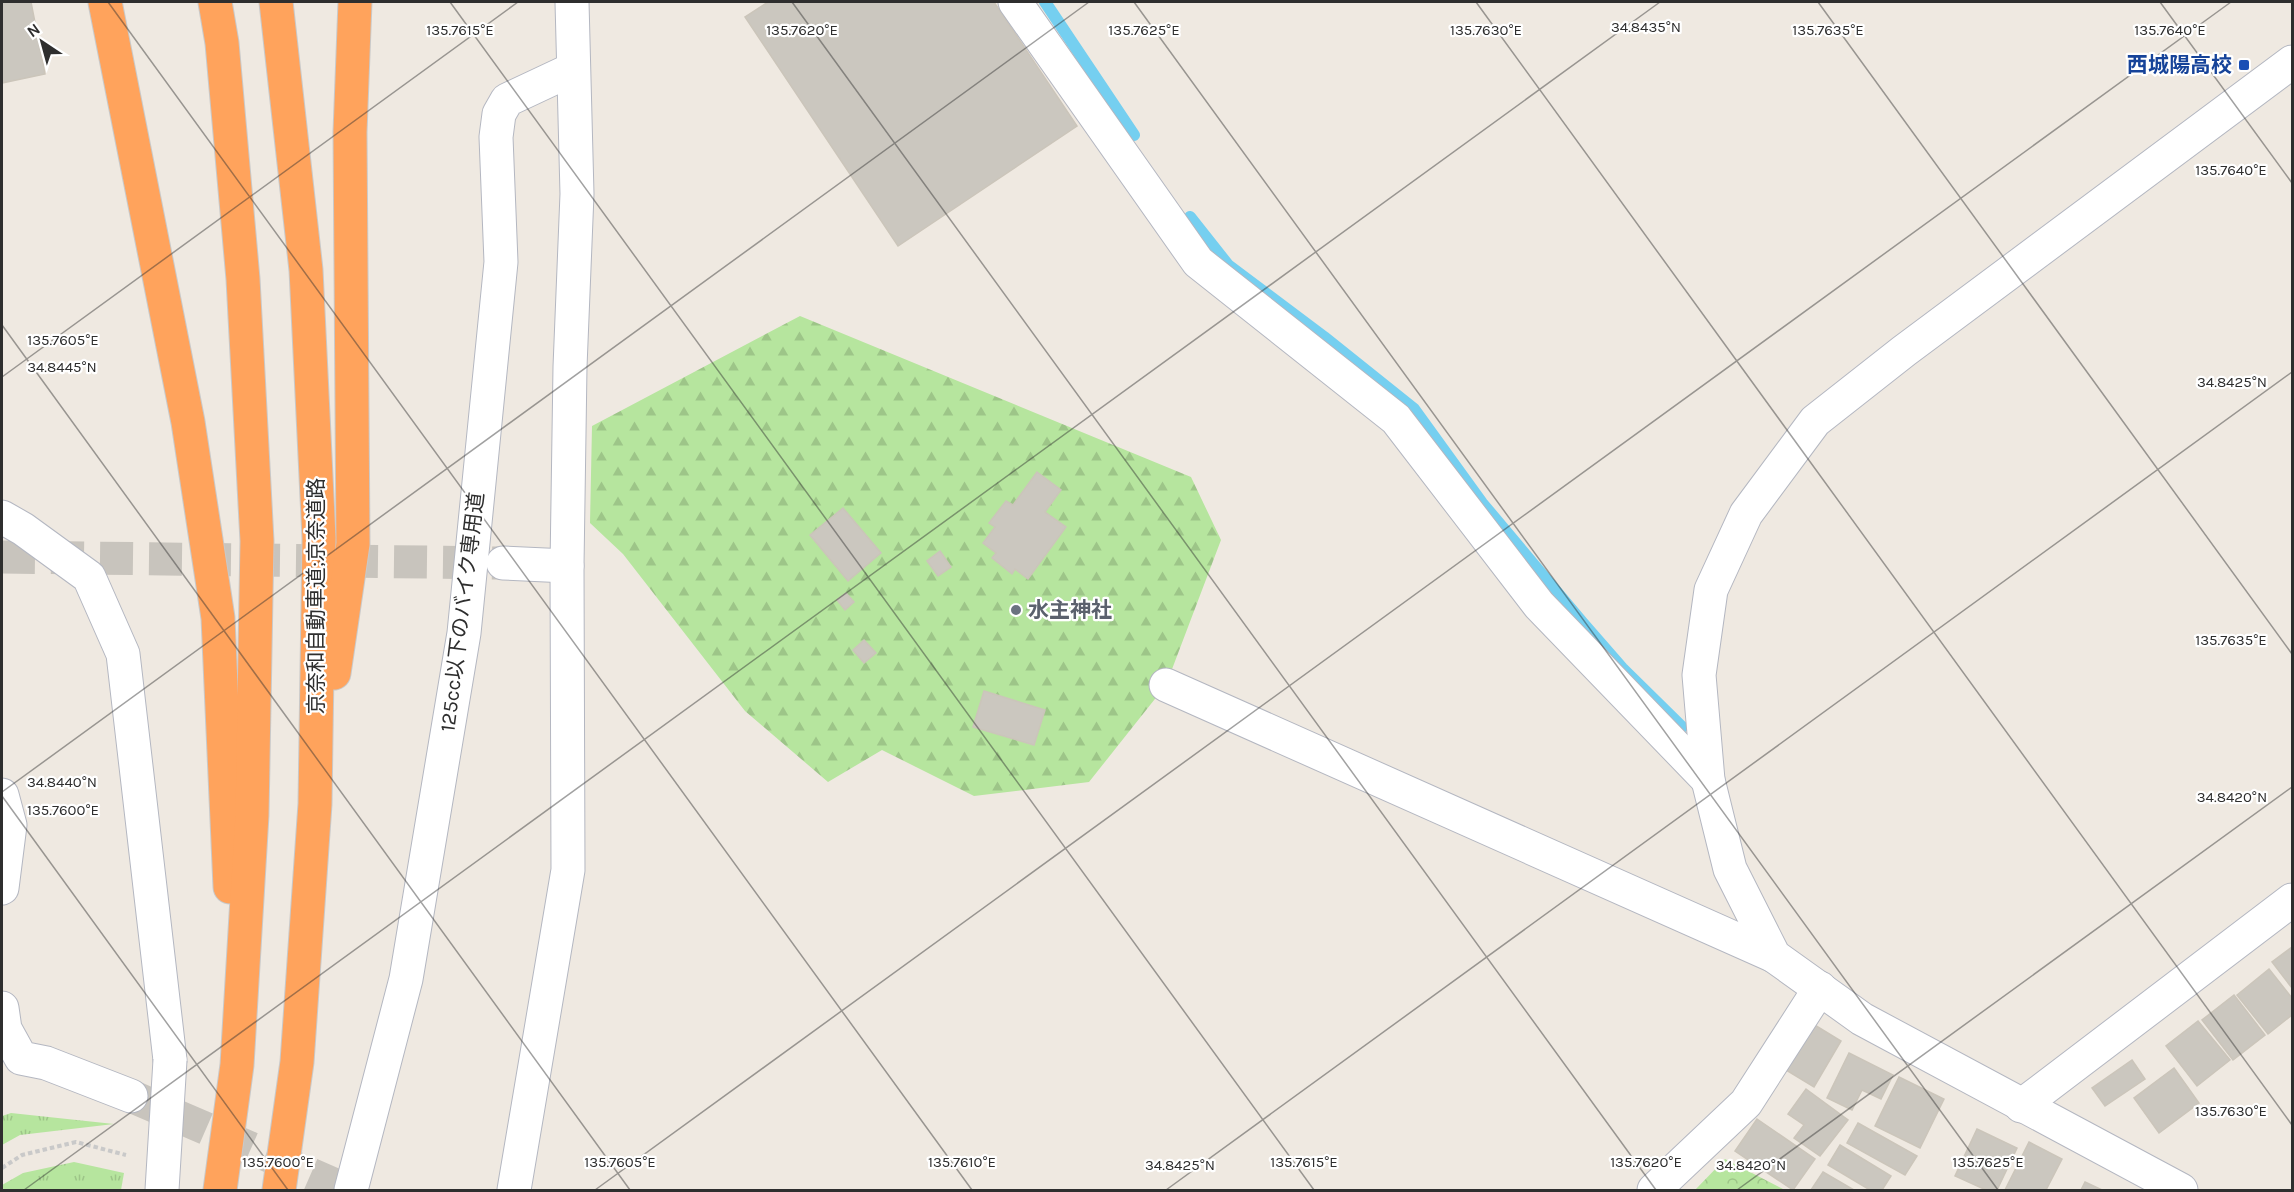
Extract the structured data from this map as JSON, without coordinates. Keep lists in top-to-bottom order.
{
  "streets": {
    "highway": ["京奈和自動車道;京奈道路"],
    "street": ["125cc以下のバイク専用道"]
  },
  "places": {
    "transit": ["西城陽高校"],
    "other": ["水主神社"]
  },
  "north": "top left",
  "coordinates": [
    "34.8435°N",
    "135.7615°E",
    "135.7620°E",
    "135.7625°E",
    "135.7630°E",
    "135.7635°E",
    "135.7640°E",
    "135.7605°E",
    "34.8445°N",
    "34.8425°N",
    "34.8440°N",
    "34.8420°N",
    "135.7600°E",
    "135.7610°E"
  ]
}
